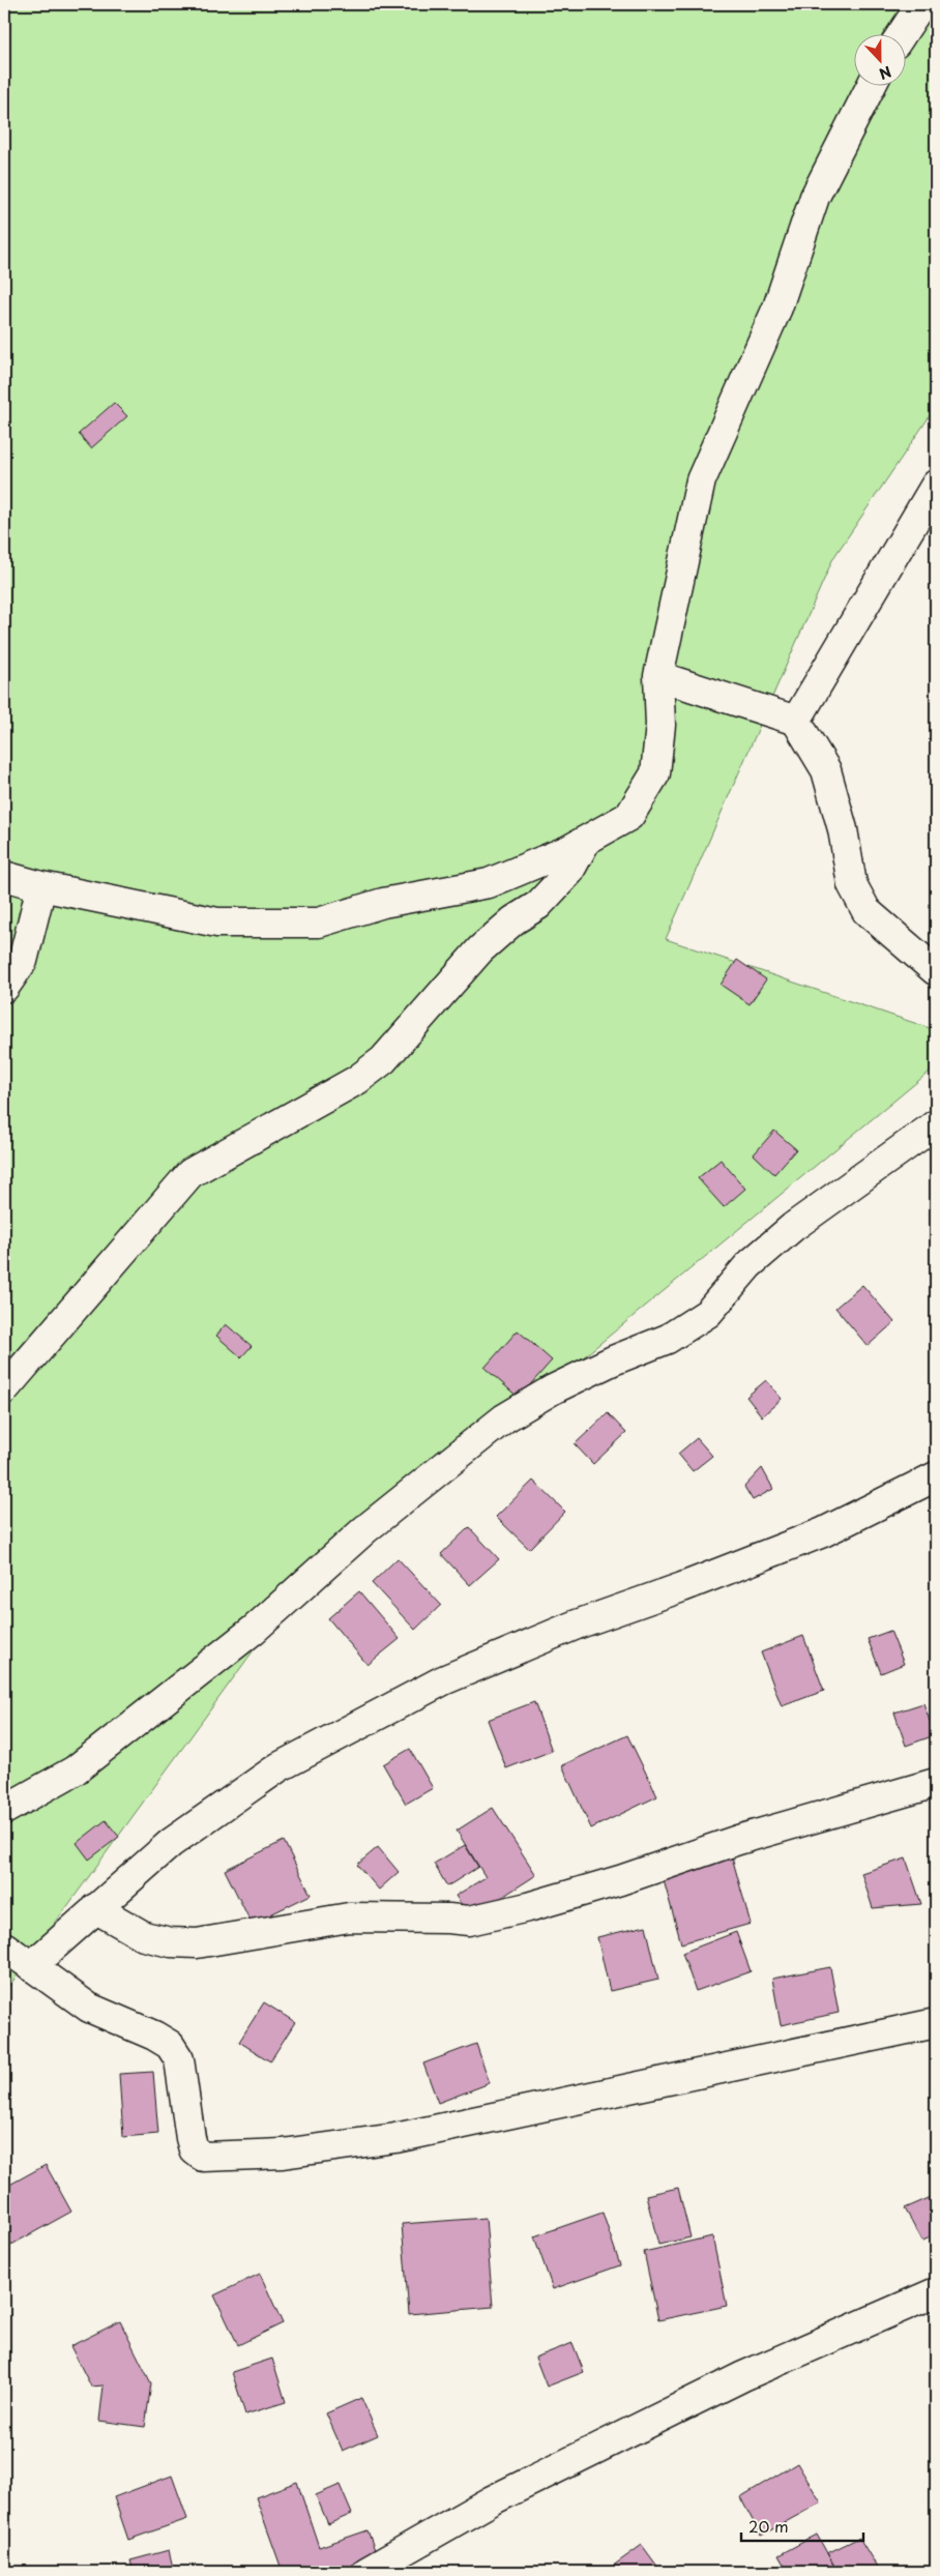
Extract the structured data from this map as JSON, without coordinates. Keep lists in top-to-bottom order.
{
  "scale_bar": "20 m",
  "north": "bottom"
}
